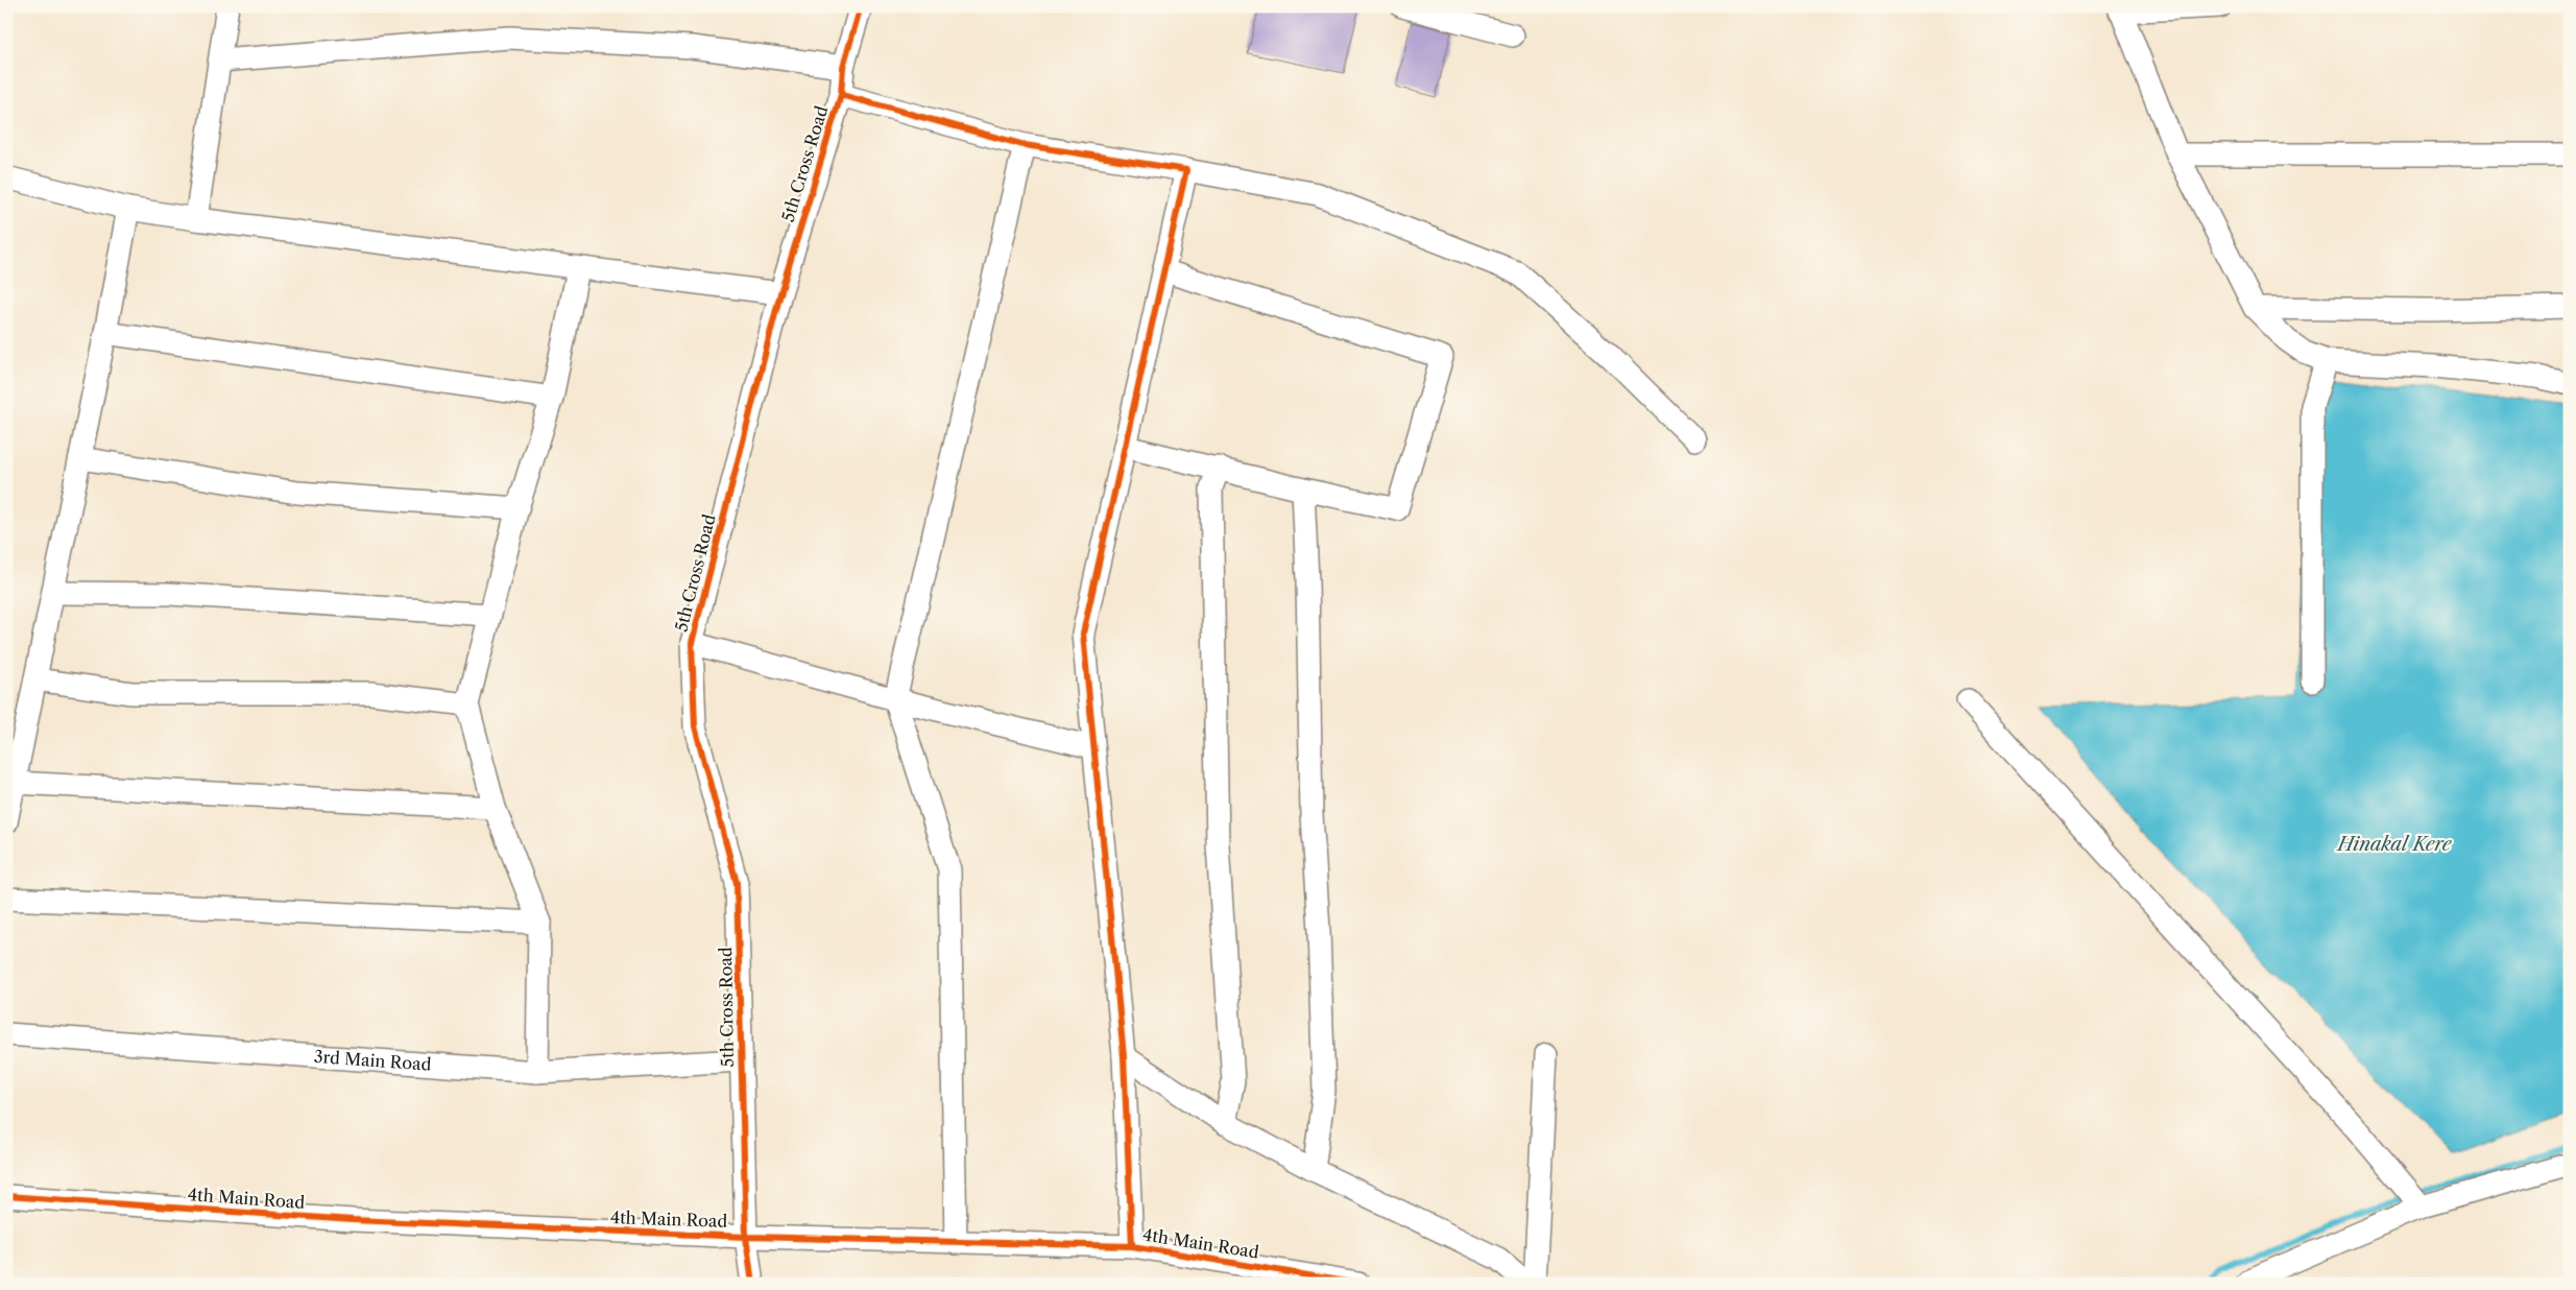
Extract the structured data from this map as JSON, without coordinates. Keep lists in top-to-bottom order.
{
  "streets": {
    "street": ["5th Cross Road", "3rd Main Road", "4th Main Road"]
  },
  "crossings": [
    ["5th Cross Road", "3rd Main Road"],
    ["5th Cross Road", "4th Main Road"]
  ],
  "water": ["Hinakal Kere"]
}
